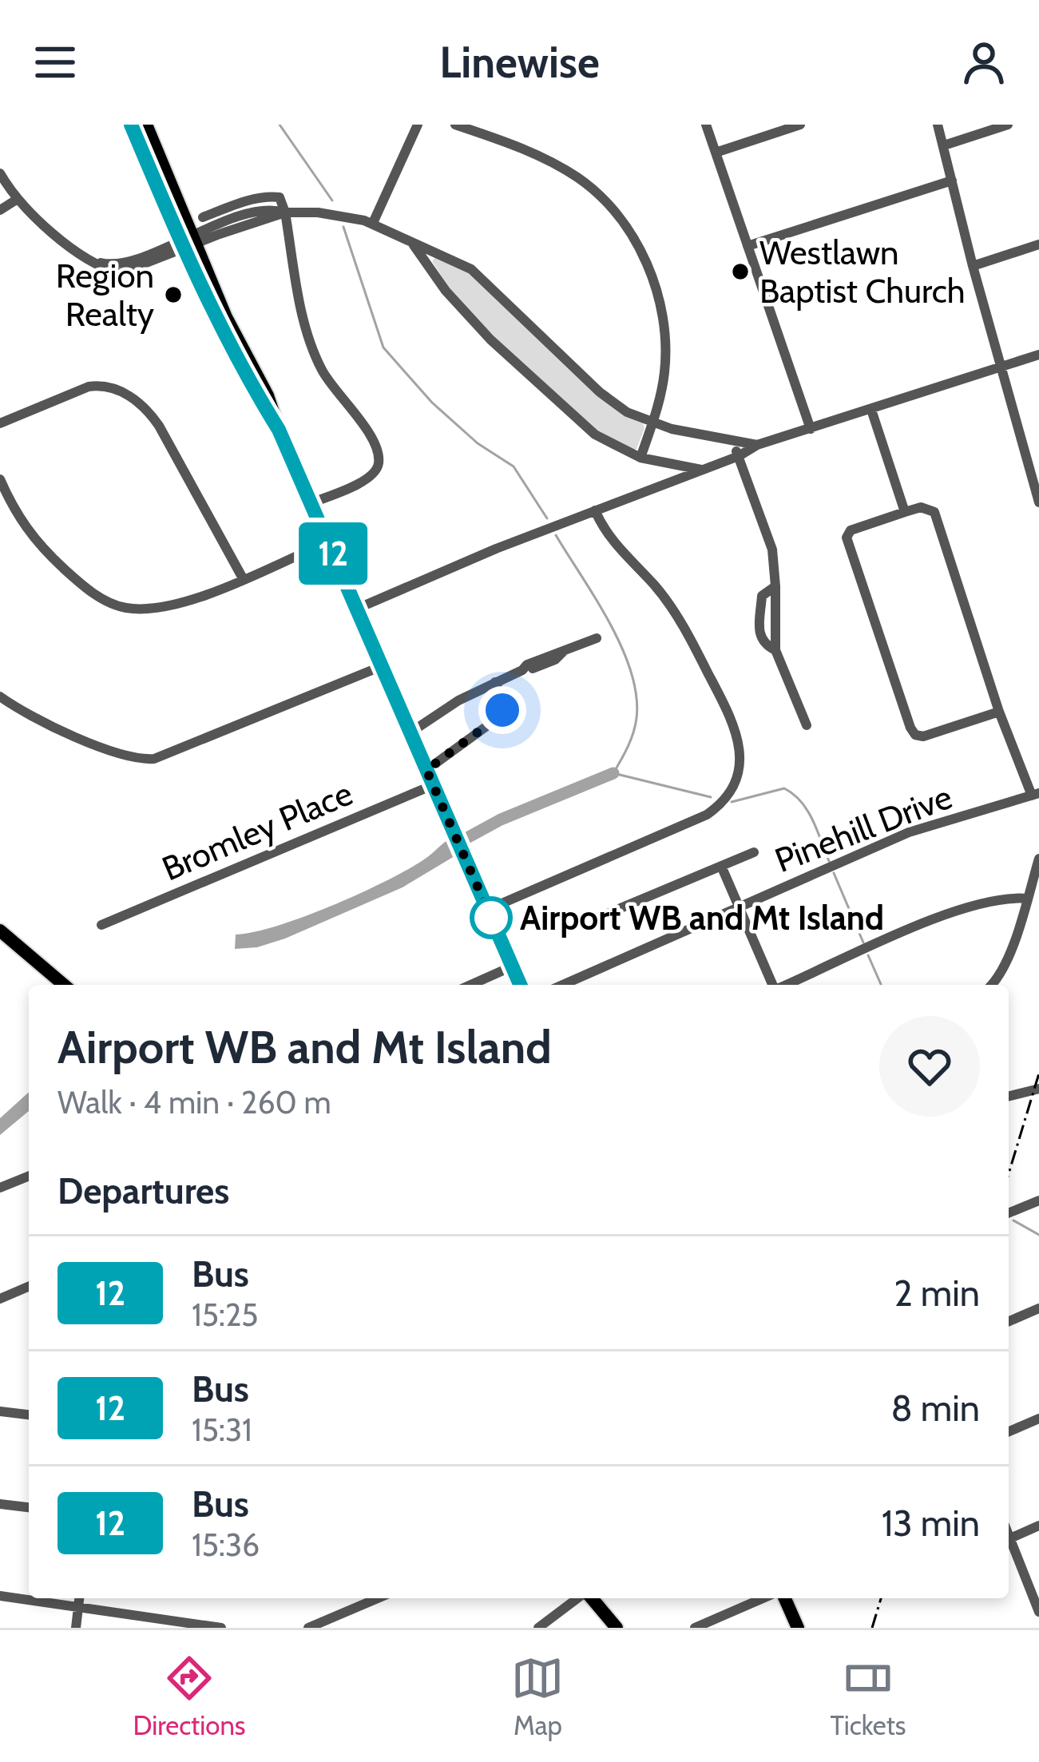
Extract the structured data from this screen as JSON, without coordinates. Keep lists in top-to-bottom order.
{
  "streets": {
    "street": ["Pinehill Drive", "Bromley Place"]
  },
  "places": ["Westlawn Baptist Church", "Region Realty", "Airport WB and Mt Island"],
  "lines": ["bus line 12"],
  "page": {
    "header": "Linewise",
    "on_map": "12",
    "heading": [
      ["Airport WB and Mt Island", "Walk · 4 min · 260 m"],
      "Departures"
    ],
    "list": [
      {
        "mark": "12",
        "name": "Bus",
        "note": "15:25",
        "value": "2 min"
      },
      {
        "mark": "12",
        "name": "Bus",
        "note": "15:31",
        "value": "8 min"
      },
      {
        "mark": "12",
        "name": "Bus",
        "note": "15:36",
        "value": "13 min"
      }
    ],
    "tabs": ["Directions", "Map", "Tickets"]
  }
}
